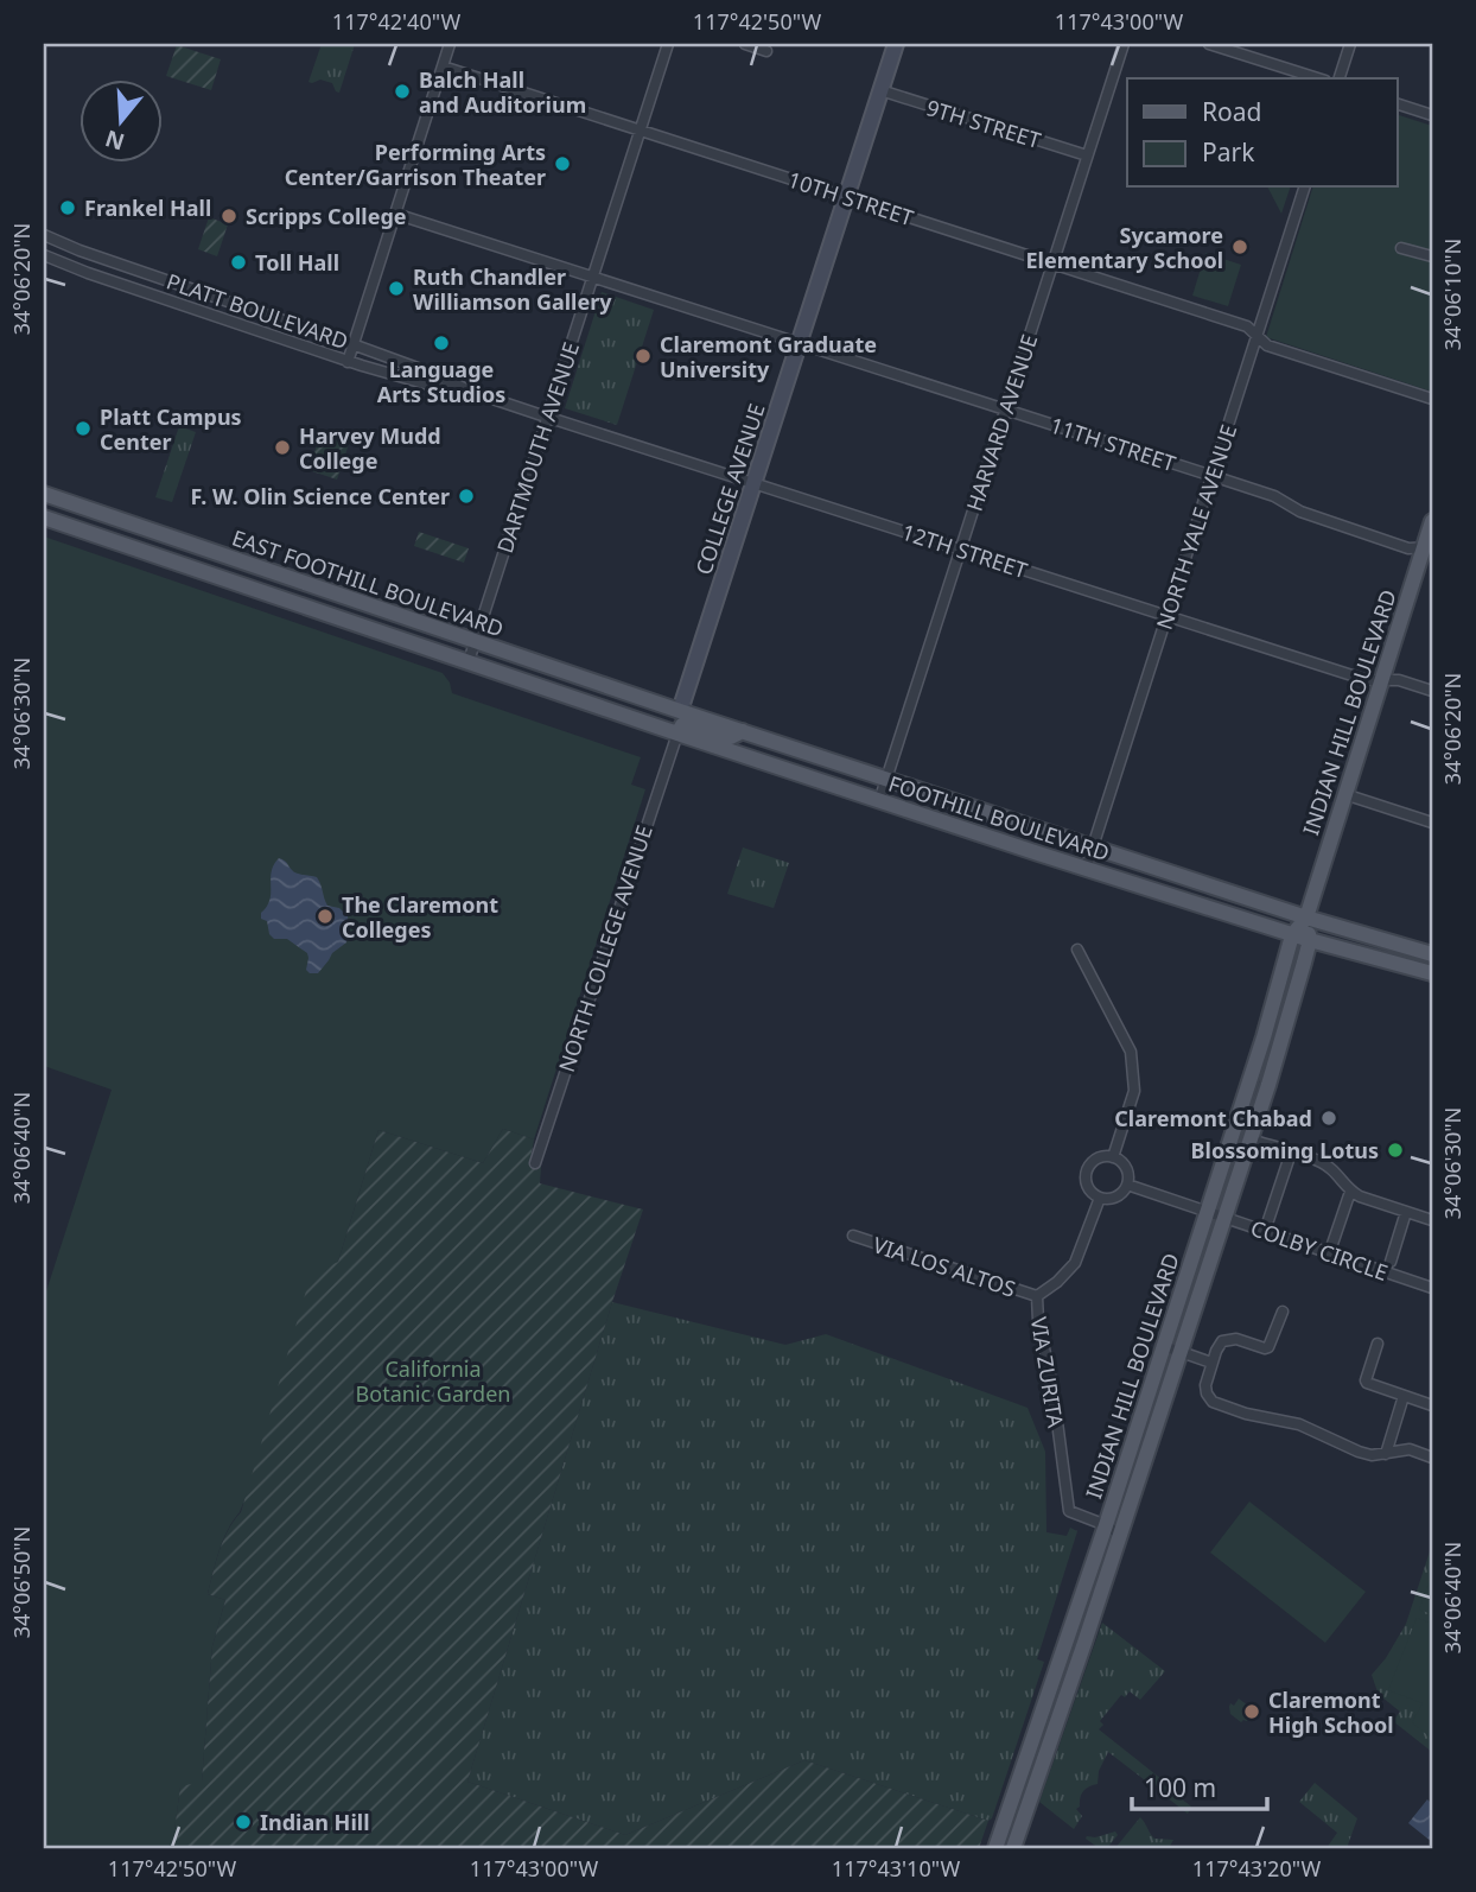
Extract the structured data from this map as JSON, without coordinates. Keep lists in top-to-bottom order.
{
  "streets": {
    "main road": ["EAST FOOTHILL BOULEVARD", "INDIAN HILL BOULEVARD", "FOOTHILL BOULEVARD"],
    "street": [
      "9TH STREET",
      "10TH STREET",
      "PLATT BOULEVARD",
      "HARVARD AVENUE",
      "11TH STREET",
      "DARTMOUTH AVENUE",
      "COLLEGE AVENUE",
      "NORTH YALE AVENUE",
      "12TH STREET",
      "NORTH COLLEGE AVENUE",
      "COLBY CIRCLE",
      "VIA LOS ALTOS",
      "VIA ZURITA"
    ]
  },
  "crossings": [
    ["9TH STREET", "HARVARD AVENUE"],
    ["9TH STREET", "COLLEGE AVENUE"],
    ["10TH STREET", "HARVARD AVENUE"],
    ["10TH STREET", "DARTMOUTH AVENUE"],
    ["10TH STREET", "COLLEGE AVENUE"],
    ["10TH STREET", "NORTH YALE AVENUE"],
    ["PLATT BOULEVARD", "DARTMOUTH AVENUE"],
    ["PLATT BOULEVARD", "12TH STREET"],
    ["HARVARD AVENUE", "11TH STREET"],
    ["HARVARD AVENUE", "12TH STREET"],
    ["HARVARD AVENUE", "FOOTHILL BOULEVARD"],
    ["11TH STREET", "DARTMOUTH AVENUE"],
    ["11TH STREET", "COLLEGE AVENUE"],
    ["11TH STREET", "NORTH YALE AVENUE"],
    ["11TH STREET", "INDIAN HILL BOULEVARD"],
    ["DARTMOUTH AVENUE", "12TH STREET"],
    ["DARTMOUTH AVENUE", "EAST FOOTHILL BOULEVARD"],
    ["COLLEGE AVENUE", "12TH STREET"],
    ["COLLEGE AVENUE", "EAST FOOTHILL BOULEVARD"],
    ["COLLEGE AVENUE", "FOOTHILL BOULEVARD"],
    ["NORTH YALE AVENUE", "12TH STREET"],
    ["NORTH YALE AVENUE", "FOOTHILL BOULEVARD"],
    ["12TH STREET", "INDIAN HILL BOULEVARD"],
    ["EAST FOOTHILL BOULEVARD", "FOOTHILL BOULEVARD"],
    ["EAST FOOTHILL BOULEVARD", "NORTH COLLEGE AVENUE"],
    ["INDIAN HILL BOULEVARD", "FOOTHILL BOULEVARD"],
    ["INDIAN HILL BOULEVARD", "COLBY CIRCLE"],
    ["INDIAN HILL BOULEVARD", "VIA ZURITA"],
    ["FOOTHILL BOULEVARD", "NORTH COLLEGE AVENUE"],
    ["COLBY CIRCLE", "VIA ZURITA"],
    ["VIA LOS ALTOS", "VIA ZURITA"]
  ],
  "parks": ["California Botanic Garden"],
  "places": [
    "Balch Hall and Auditorium",
    "Performing Arts Center/Garrison Theater",
    "Frankel Hall",
    "Scripps College",
    "Sycamore Elementary School",
    "Toll Hall",
    "Ruth Chandler Williamson Gallery",
    "Language Arts Studios",
    "Claremont Graduate University",
    "Platt Campus Center",
    "Harvey Mudd College",
    "F. W. Olin Science Center",
    "The Claremont Colleges",
    "Claremont Chabad",
    "Blossoming Lotus",
    "Claremont High School",
    "Indian Hill"
  ],
  "legend": ["Road", "Park"],
  "scale_bar": "100 m",
  "north": "bottom",
  "coordinates": [
    "117°42'40\"W",
    "117°42'50\"W",
    "117°43'00\"W",
    "34°06'20\"N",
    "34°06'10\"N",
    "34°06'30\"N",
    "34°06'40\"N",
    "34°06'50\"N",
    "117°43'10\"W",
    "117°43'20\"W"
  ]
}
